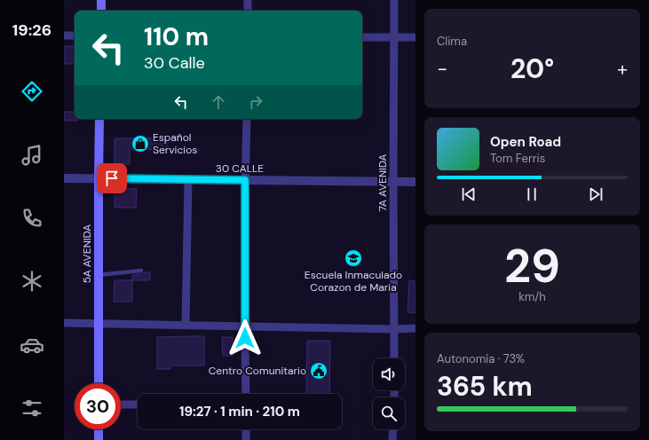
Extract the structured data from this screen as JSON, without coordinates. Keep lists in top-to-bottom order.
{
  "streets": {
    "main road": ["5A AVENIDA"],
    "street": ["30 CALLE", "7A AVENIDA"]
  },
  "crossings": [
    ["30 CALLE", "7A AVENIDA"],
    ["30 CALLE", "5A AVENIDA"]
  ],
  "places": {
    "shop": ["Español Servicios"],
    "school or university": ["Escuela Inmaculado Corazon de Maria"],
    "public building": ["Centro Comunitario"]
  },
  "page": {
    "tabs": "19:26",
    "tile": [
      "Clima",
      ["29", "km/h"],
      ["Autonomía · 73%", "365 km"]
    ],
    "turn": ["110 m", "30 Calle"],
    "heat": ["−", "20°", "+"],
    "song": ["Open Road", "Tom Ferris"],
    "limit": "30",
    "trip": "19:27 · 1 min · 210 m"
  }
}
